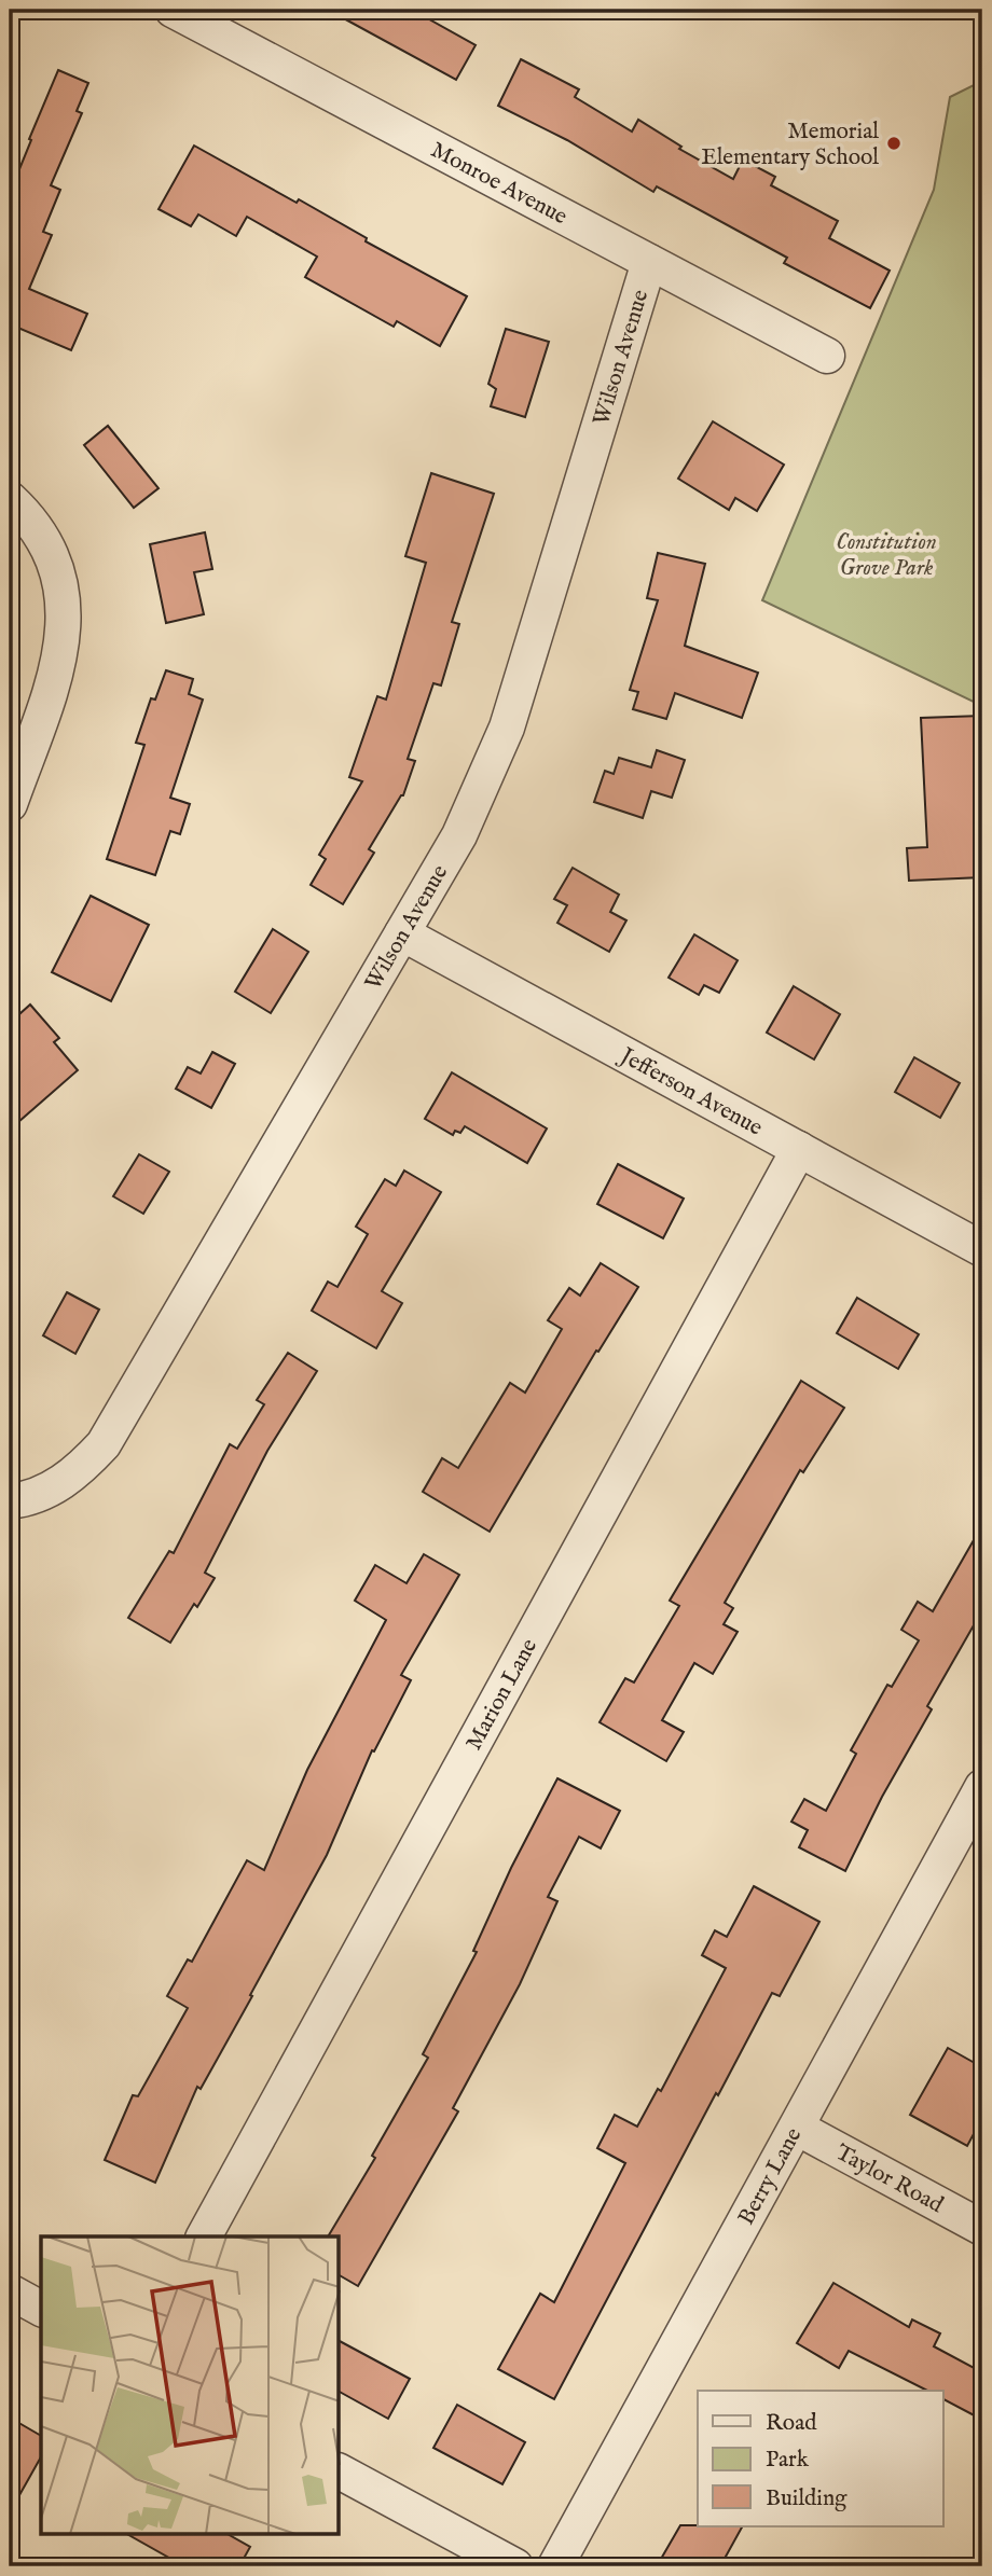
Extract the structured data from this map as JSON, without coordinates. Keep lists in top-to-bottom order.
{
  "streets": {
    "street": [
      "Monroe Avenue",
      "Wilson Avenue",
      "Jefferson Avenue",
      "Marion Lane",
      "Berry Lane",
      "Taylor Road"
    ]
  },
  "crossings": [
    ["Monroe Avenue", "Wilson Avenue"],
    ["Wilson Avenue", "Jefferson Avenue"],
    ["Jefferson Avenue", "Marion Lane"],
    ["Berry Lane", "Taylor Road"]
  ],
  "parks": ["Constitution Grove Park"],
  "places": ["Memorial Elementary School"],
  "legend": ["Road", "Park", "Building"]
}
